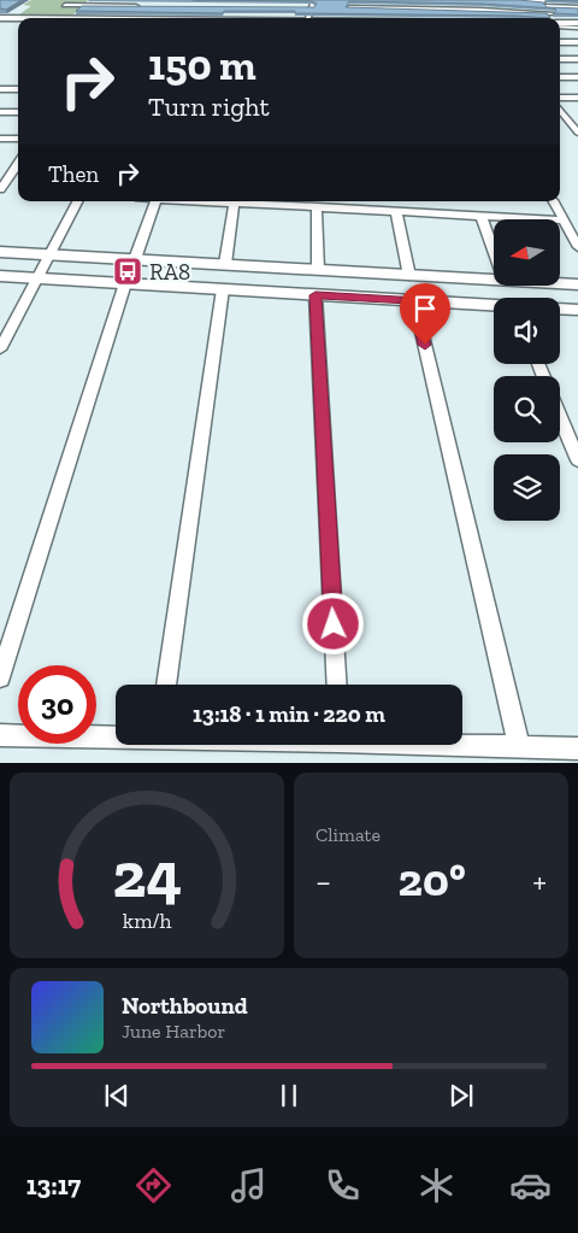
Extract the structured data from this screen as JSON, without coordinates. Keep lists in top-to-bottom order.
{
  "places": {
    "bus stop": ["RA8"]
  },
  "north": "left",
  "page": {
    "turn": ["150 m", "Turn right"],
    "then": "Then",
    "limit": "30",
    "trip": "13:18 · 1 min · 220 m",
    "tile": "Climate",
    "heat": ["−", "20°", "+"],
    "song": ["Northbound", "June Harbor"],
    "tabs": "13:17",
    "gauge": ["24", "km/h"]
  }
}
